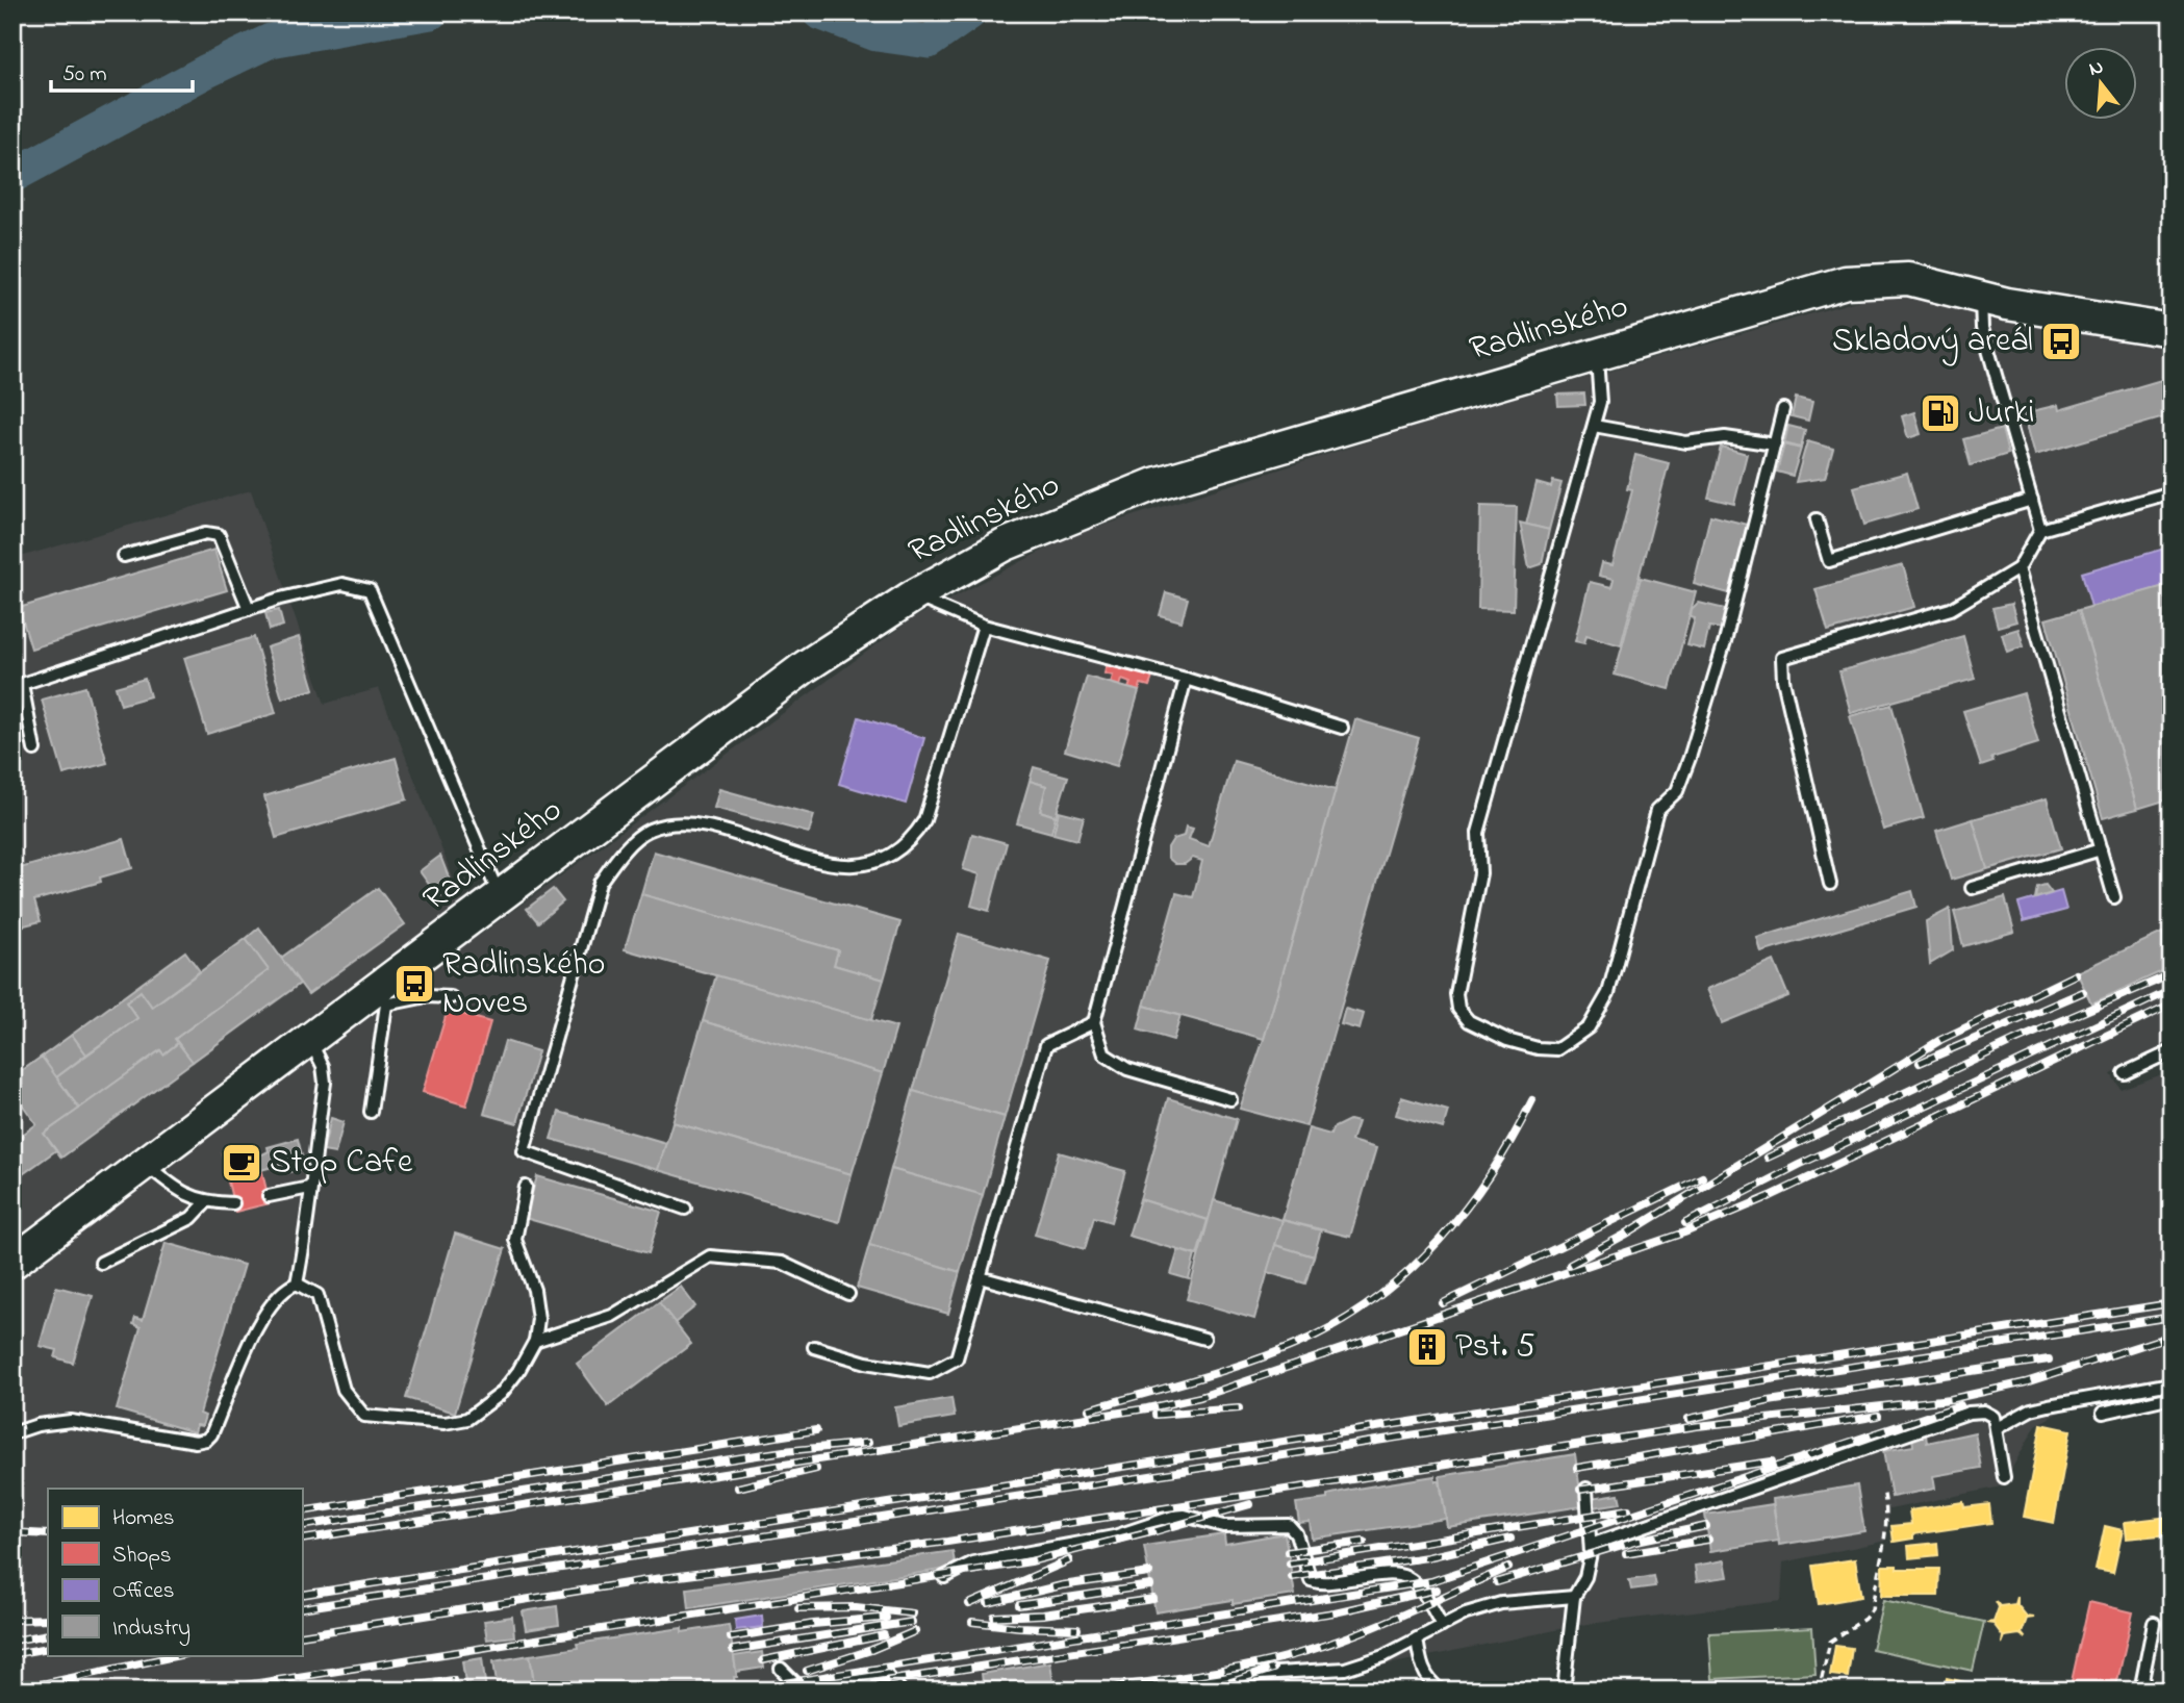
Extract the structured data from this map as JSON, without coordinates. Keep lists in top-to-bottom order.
{
  "streets": {
    "main road": ["Radlinského"]
  },
  "places": {
    "bus stop": ["Skladový areál", "Radlinského Noves"],
    "fuel station": ["Jurki"],
    "cafe": ["Stop Cafe"],
    "building": ["Pst. 5"]
  },
  "legend": [
    "Homes",
    "Shops",
    "Offices",
    "Industry"
  ],
  "scale_bar": "50 m",
  "north": "top"
}
